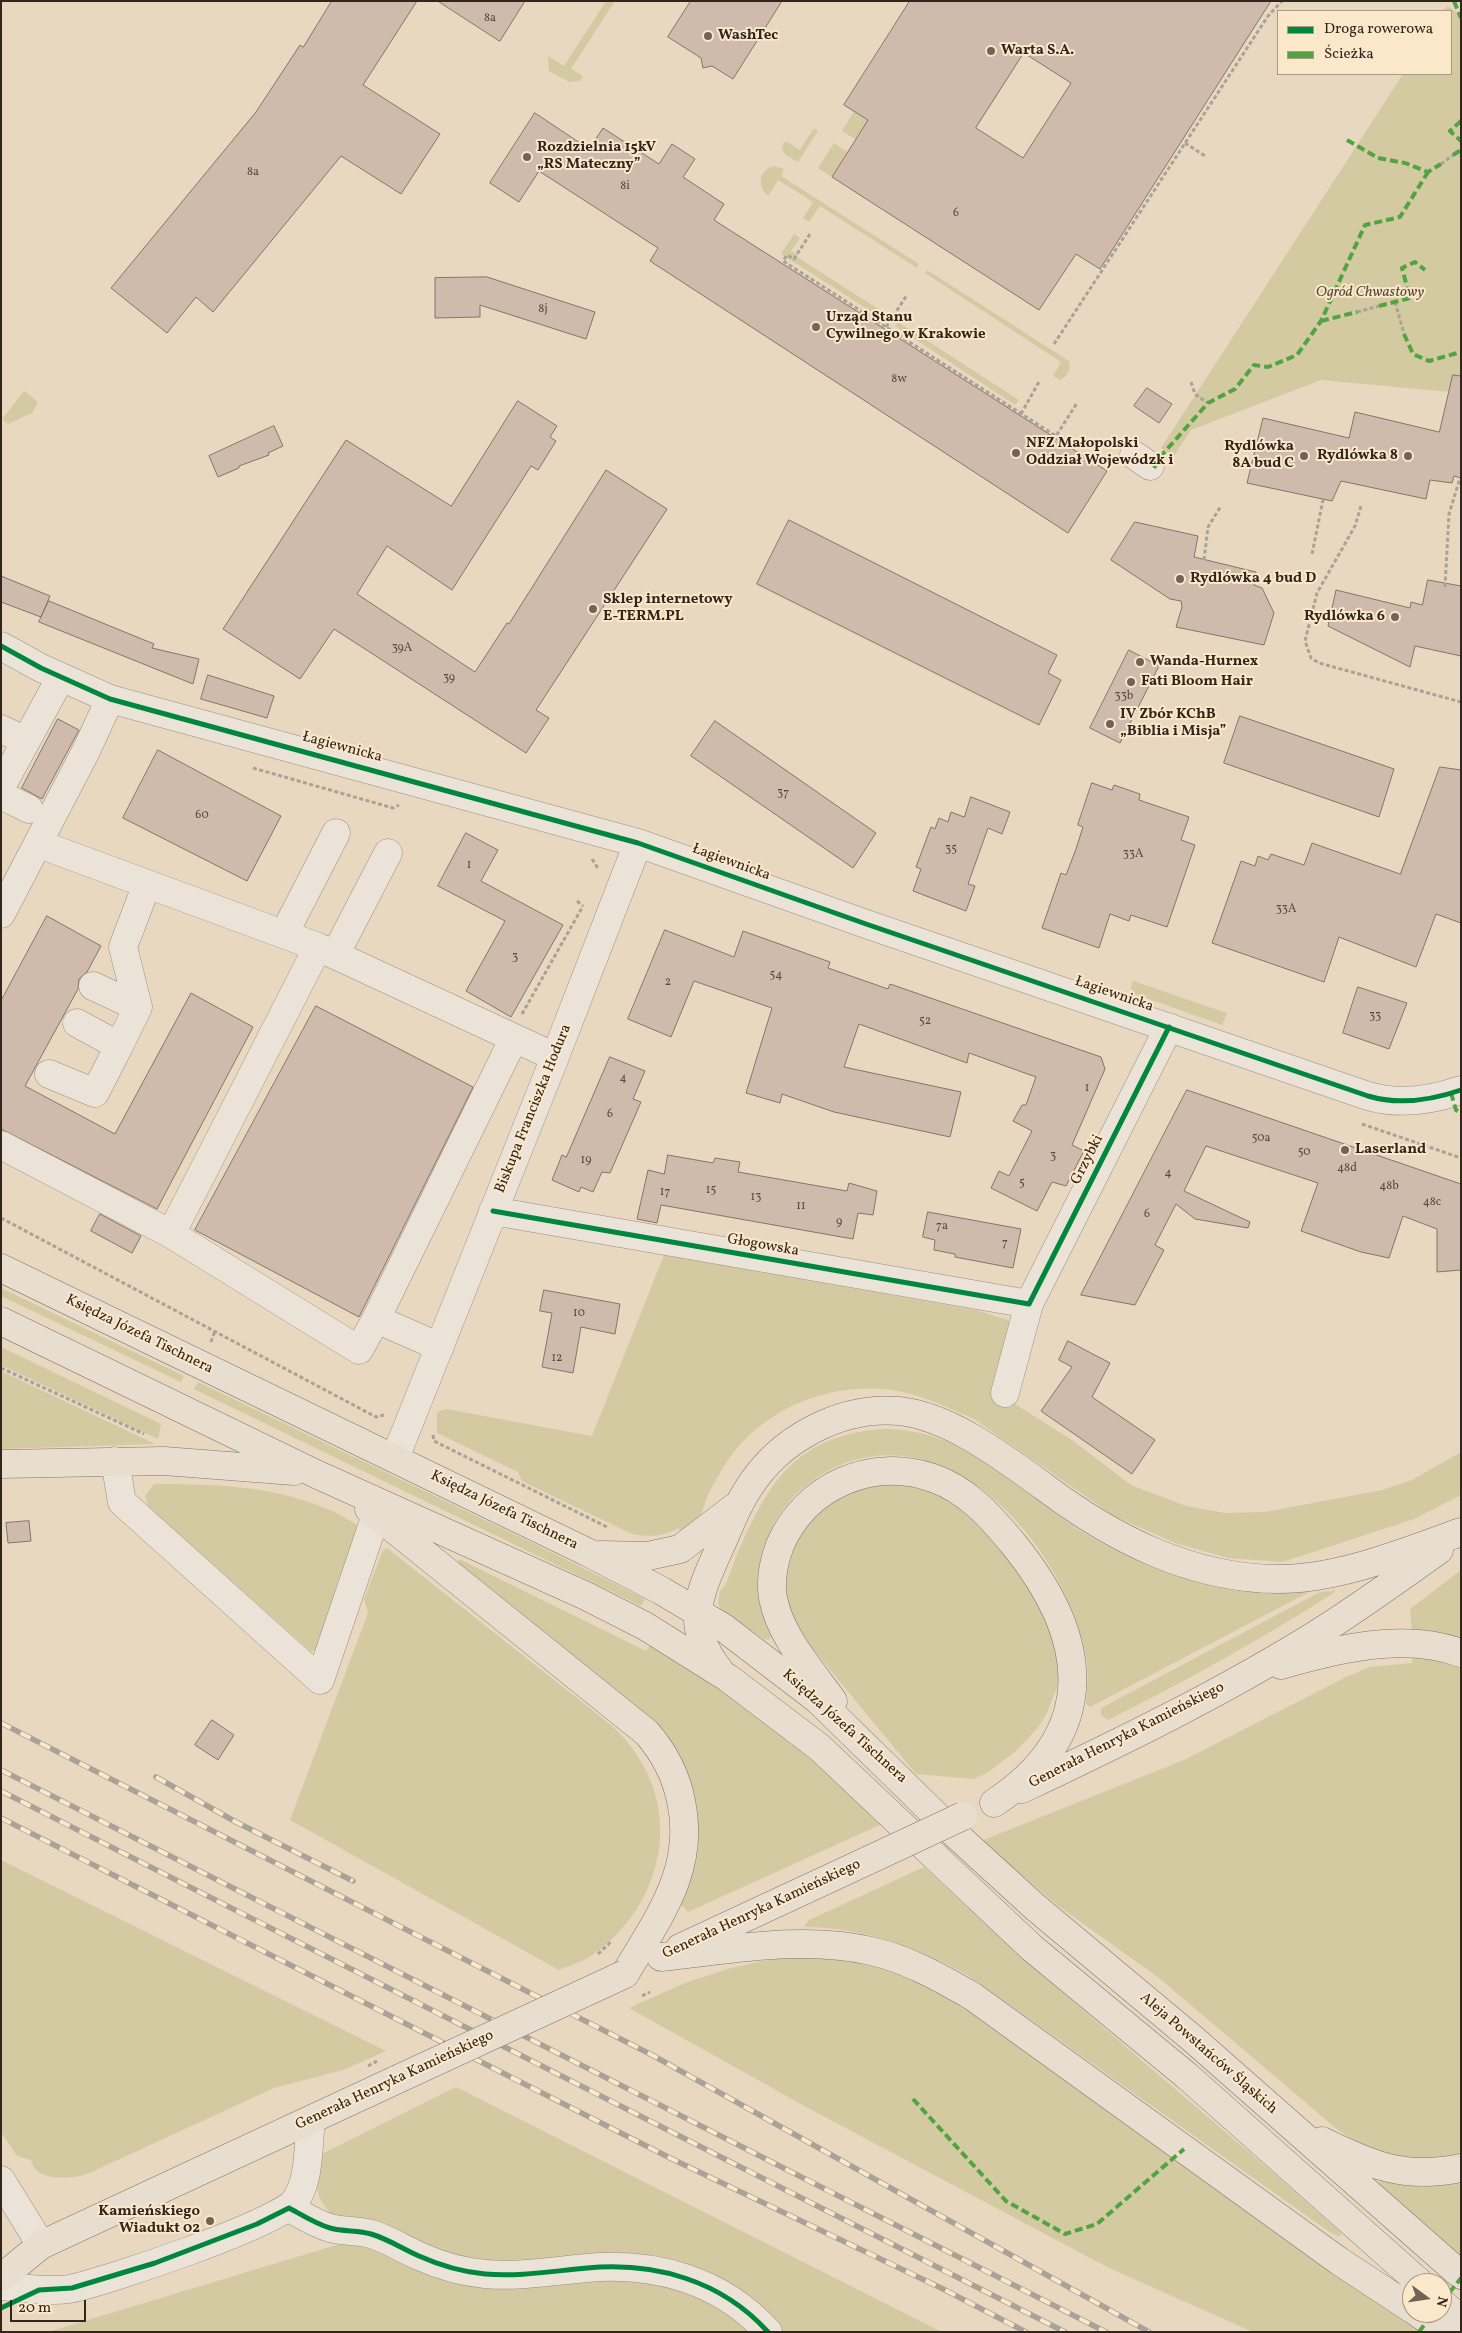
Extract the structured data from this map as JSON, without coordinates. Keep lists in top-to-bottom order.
{
  "streets": {
    "main road": ["Księdza Józefa Tischnera", "Generała Henryka Kamieńskiego", "Aleja Powstańców Śląskich"],
    "street": [
      "Łagiewnicka",
      "Biskupa Franciszka Hodura",
      "Grzybki",
      "Głogowska"
    ]
  },
  "crossings": [
    ["Łagiewnicka", "Biskupa Franciszka Hodura"],
    ["Łagiewnicka", "Grzybki"],
    ["Biskupa Franciszka Hodura", "Głogowska"],
    ["Biskupa Franciszka Hodura", "Księdza Józefa Tischnera"],
    ["Grzybki", "Głogowska"],
    ["Księdza Józefa Tischnera", "Generała Henryka Kamieńskiego"],
    ["Księdza Józefa Tischnera", "Aleja Powstańców Śląskich"],
    ["Generała Henryka Kamieńskiego", "Aleja Powstańców Śląskich"]
  ],
  "parks": ["Ogród Chwastowy"],
  "places": [
    "WashTec",
    "Warta S.A.",
    "Rozdzielnia 15kV „RS Mateczny”",
    "Urząd Stanu Cywilnego w Krakowie",
    "NFZ Małopolski Oddział Wojewódzk i",
    "Rydlówka 8A bud C",
    "Rydlówka 8",
    "Rydlówka 4 bud D",
    "Sklep internetowy E-TERM.PL",
    "Rydlówka 6",
    "Wanda-Hurnex",
    "Fati Bloom Hair",
    "IV Zbór KChB „Biblia i Misja”",
    "Laserland",
    "Kamieńskiego Wiadukt 02"
  ],
  "house_numbers": [
    "8a",
    "8a",
    "8i",
    "6",
    "8j",
    "8w",
    "39A",
    "39",
    "33b",
    "37",
    "60",
    "35",
    "33A",
    "1",
    "33A",
    "3",
    "54",
    "2",
    "33",
    "52",
    "4",
    "1",
    "6",
    "50a",
    "50",
    "3",
    "19",
    "48d",
    "4",
    "5",
    "48b",
    "15",
    "17",
    "13",
    "48c",
    "11",
    "6",
    "9",
    "7a",
    "7",
    "10",
    "12"
  ],
  "legend": ["Droga rowerowa", "Ścieżka"],
  "scale_bar": "20 m",
  "north": "right"
}
